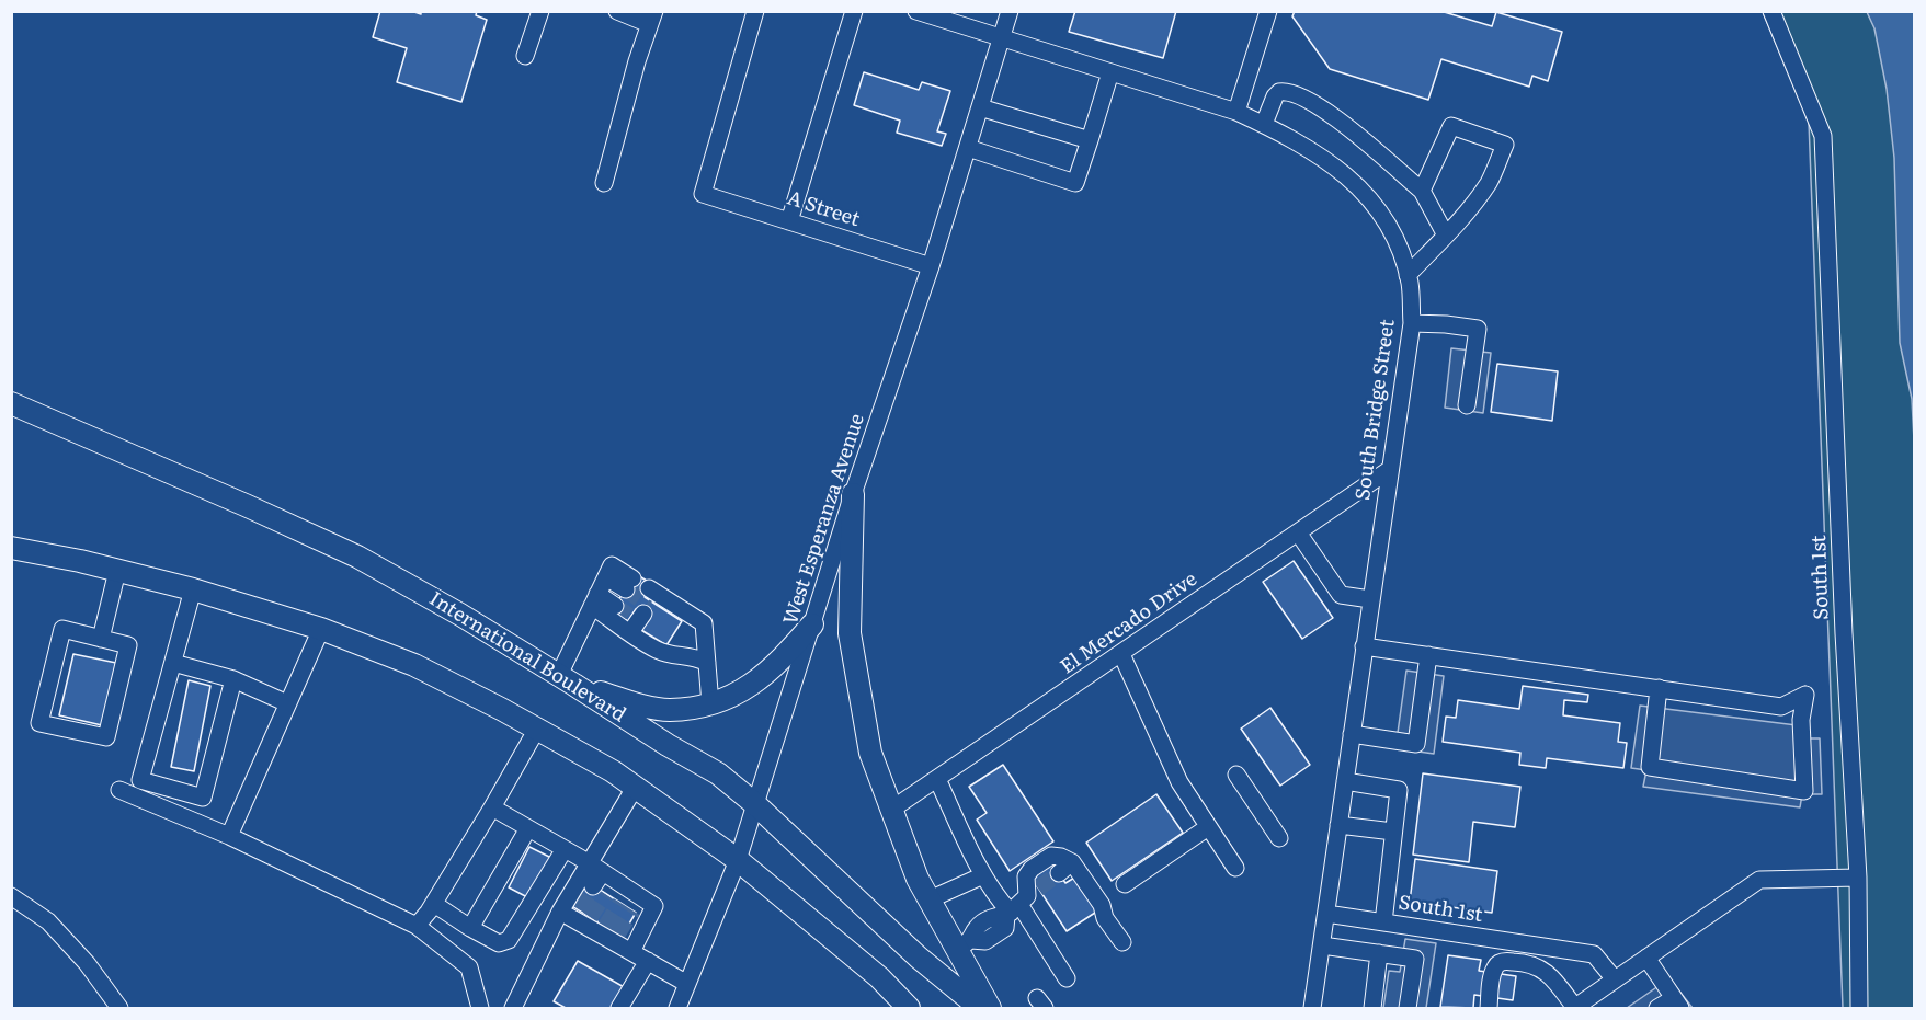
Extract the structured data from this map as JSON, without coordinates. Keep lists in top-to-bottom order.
{
  "streets": {
    "main road": ["International Boulevard"],
    "street": [
      "A Street",
      "South Bridge Street",
      "West Esperanza Avenue",
      "South 1st",
      "El Mercado Drive"
    ]
  },
  "crossings": [
    ["A Street", "West Esperanza Avenue"],
    ["South Bridge Street", "West Esperanza Avenue"],
    ["South Bridge Street", "South 1st"],
    ["South Bridge Street", "El Mercado Drive"],
    ["West Esperanza Avenue", "International Boulevard"]
  ]
}
